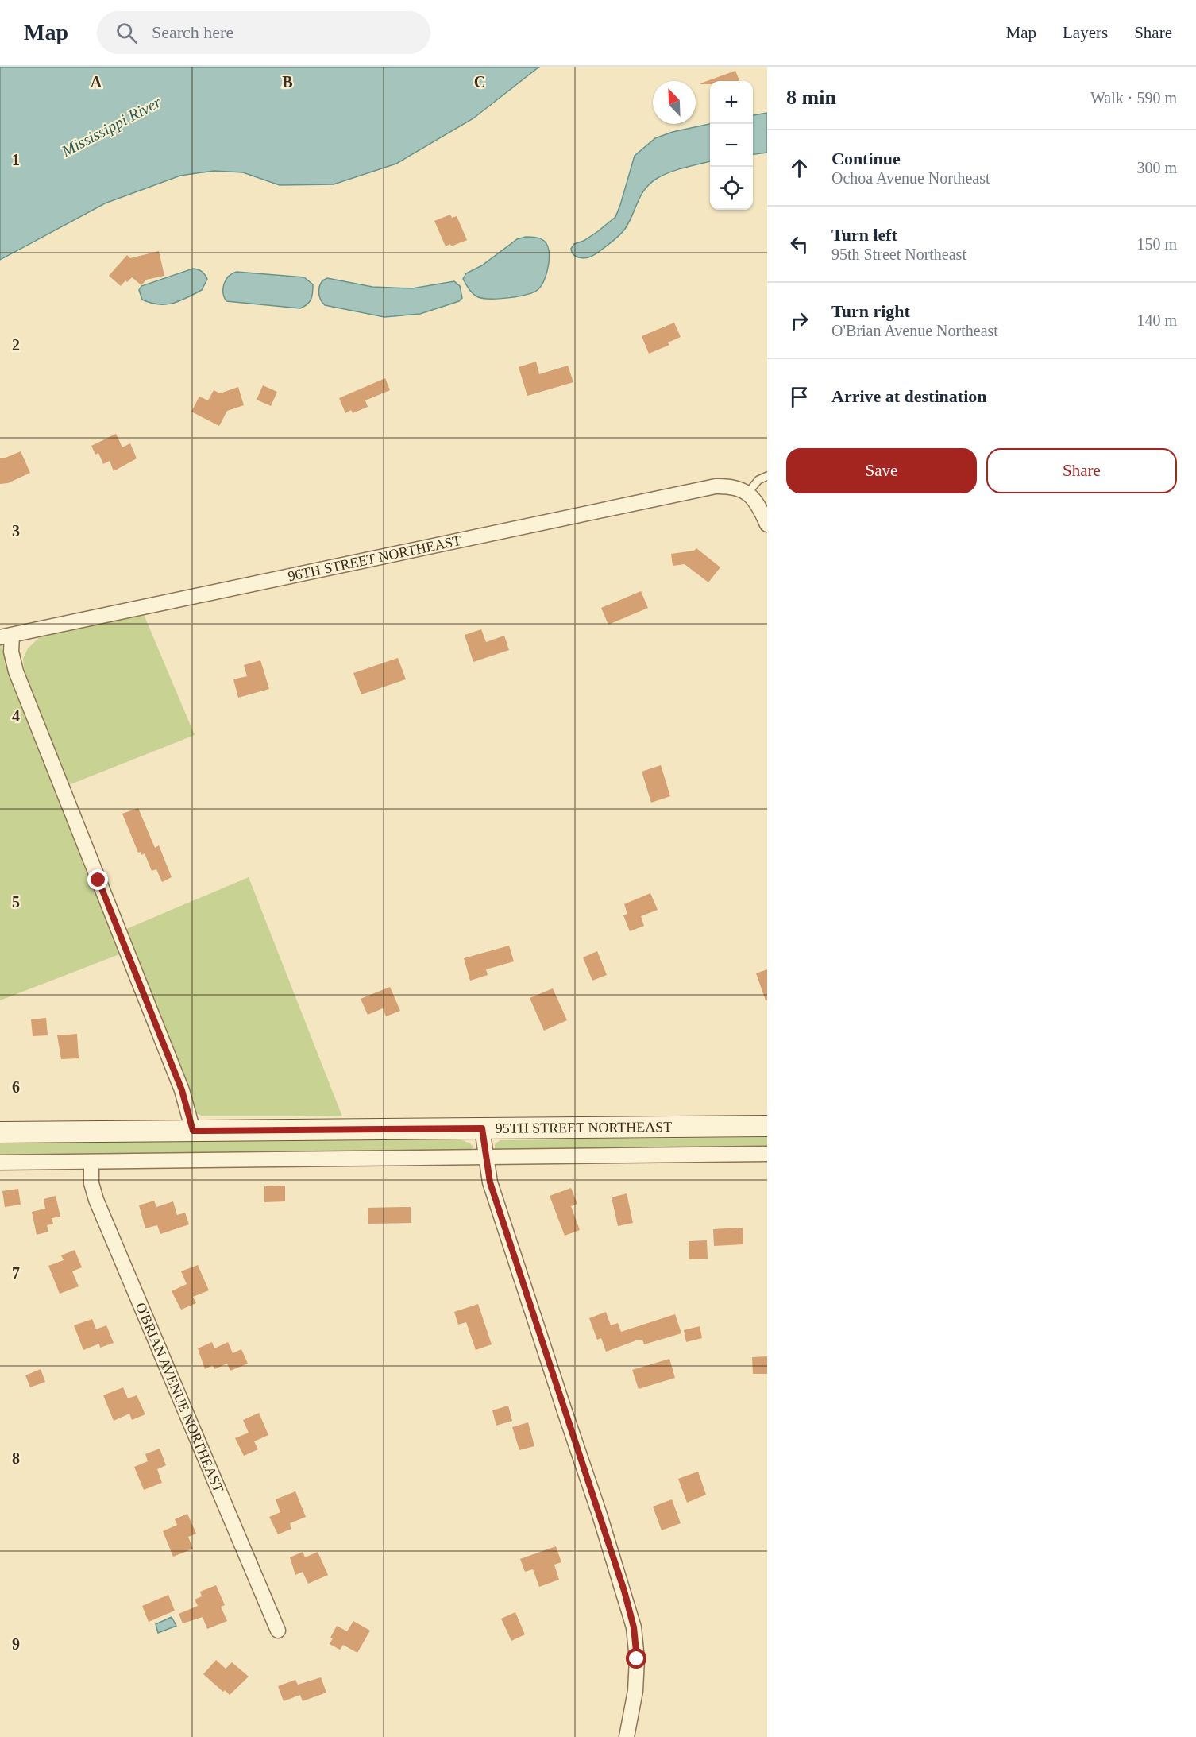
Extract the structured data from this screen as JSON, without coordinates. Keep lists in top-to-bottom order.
{
  "streets": {
    "main road": ["95TH STREET NORTHEAST"],
    "street": ["96TH STREET NORTHEAST", "O'BRIAN AVENUE NORTHEAST"]
  },
  "water": ["Mississippi River"],
  "north": "top left",
  "page": {
    "header": "Map",
    "search": "Search here",
    "nav": ["Map", "Layers", "Share"],
    "heading": ["8 min", "Walk · 590 m"],
    "map_buttons": ["+", "−"],
    "list": [
      ["Continue", "Ochoa Avenue Northeast", "300 m"],
      ["Turn left", "95th Street Northeast", "150 m"],
      ["Turn right", "O'Brian Avenue Northeast", "140 m"],
      "Arrive at destination"
    ],
    "buttons": ["Save", "Share"]
  },
  "grid": {
    "columns": ["A", "B", "C"],
    "rows": [
      "1",
      "2",
      "3",
      "4",
      "5",
      "6",
      "7",
      "8",
      "9"
    ]
  }
}
